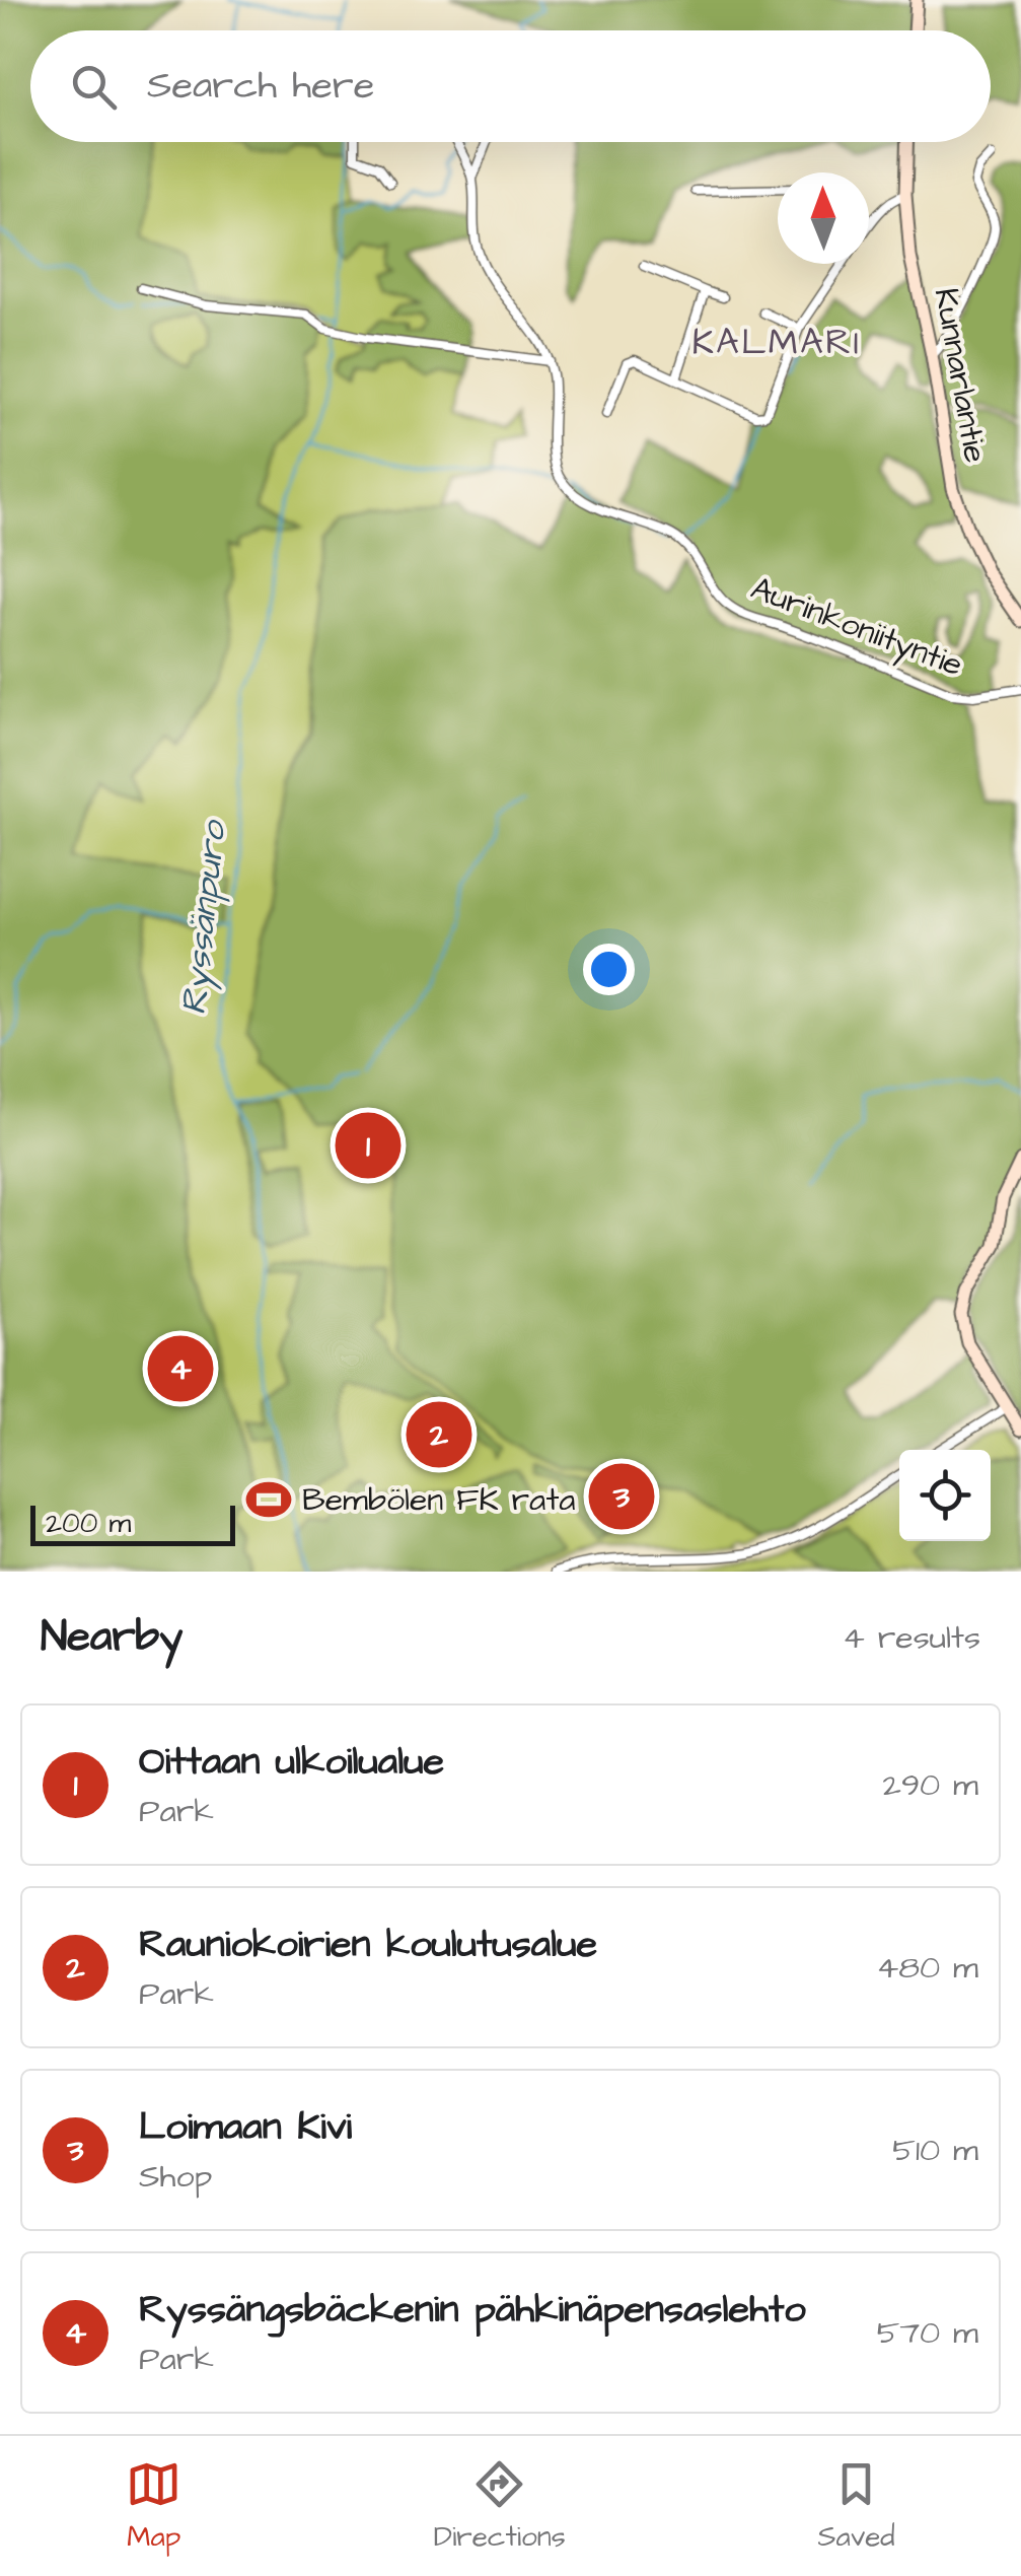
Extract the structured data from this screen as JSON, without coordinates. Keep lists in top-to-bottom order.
{
  "streets": {
    "main road": ["Kunnarlantie"],
    "street": ["Aurinkoniityntie"]
  },
  "districts": ["KALMARI"],
  "water": ["Ryssänpuro"],
  "places": {
    "sports": ["Bembölen FK rata"]
  },
  "scale_bar": "200 m",
  "north": "top",
  "page": {
    "search": "Search here",
    "pins": [
      "1",
      "4",
      "2",
      "3"
    ],
    "scale": "200 m",
    "heading": ["Nearby", "4 results"],
    "list": [
      {
        "mark": "1",
        "name": "Oittaan ulkoilualue",
        "note": "Park",
        "value": "290 m"
      },
      {
        "mark": "2",
        "name": "Rauniokoirien koulutusalue",
        "note": "Park",
        "value": "480 m"
      },
      {
        "mark": "3",
        "name": "Loimaan Kivi",
        "note": "Shop",
        "value": "510 m"
      },
      {
        "mark": "4",
        "name": "Ryssängsbäckenin pähkinäpensaslehto",
        "note": "Park",
        "value": "570 m"
      }
    ],
    "nav": ["Map", "Directions", "Saved"]
  }
}
